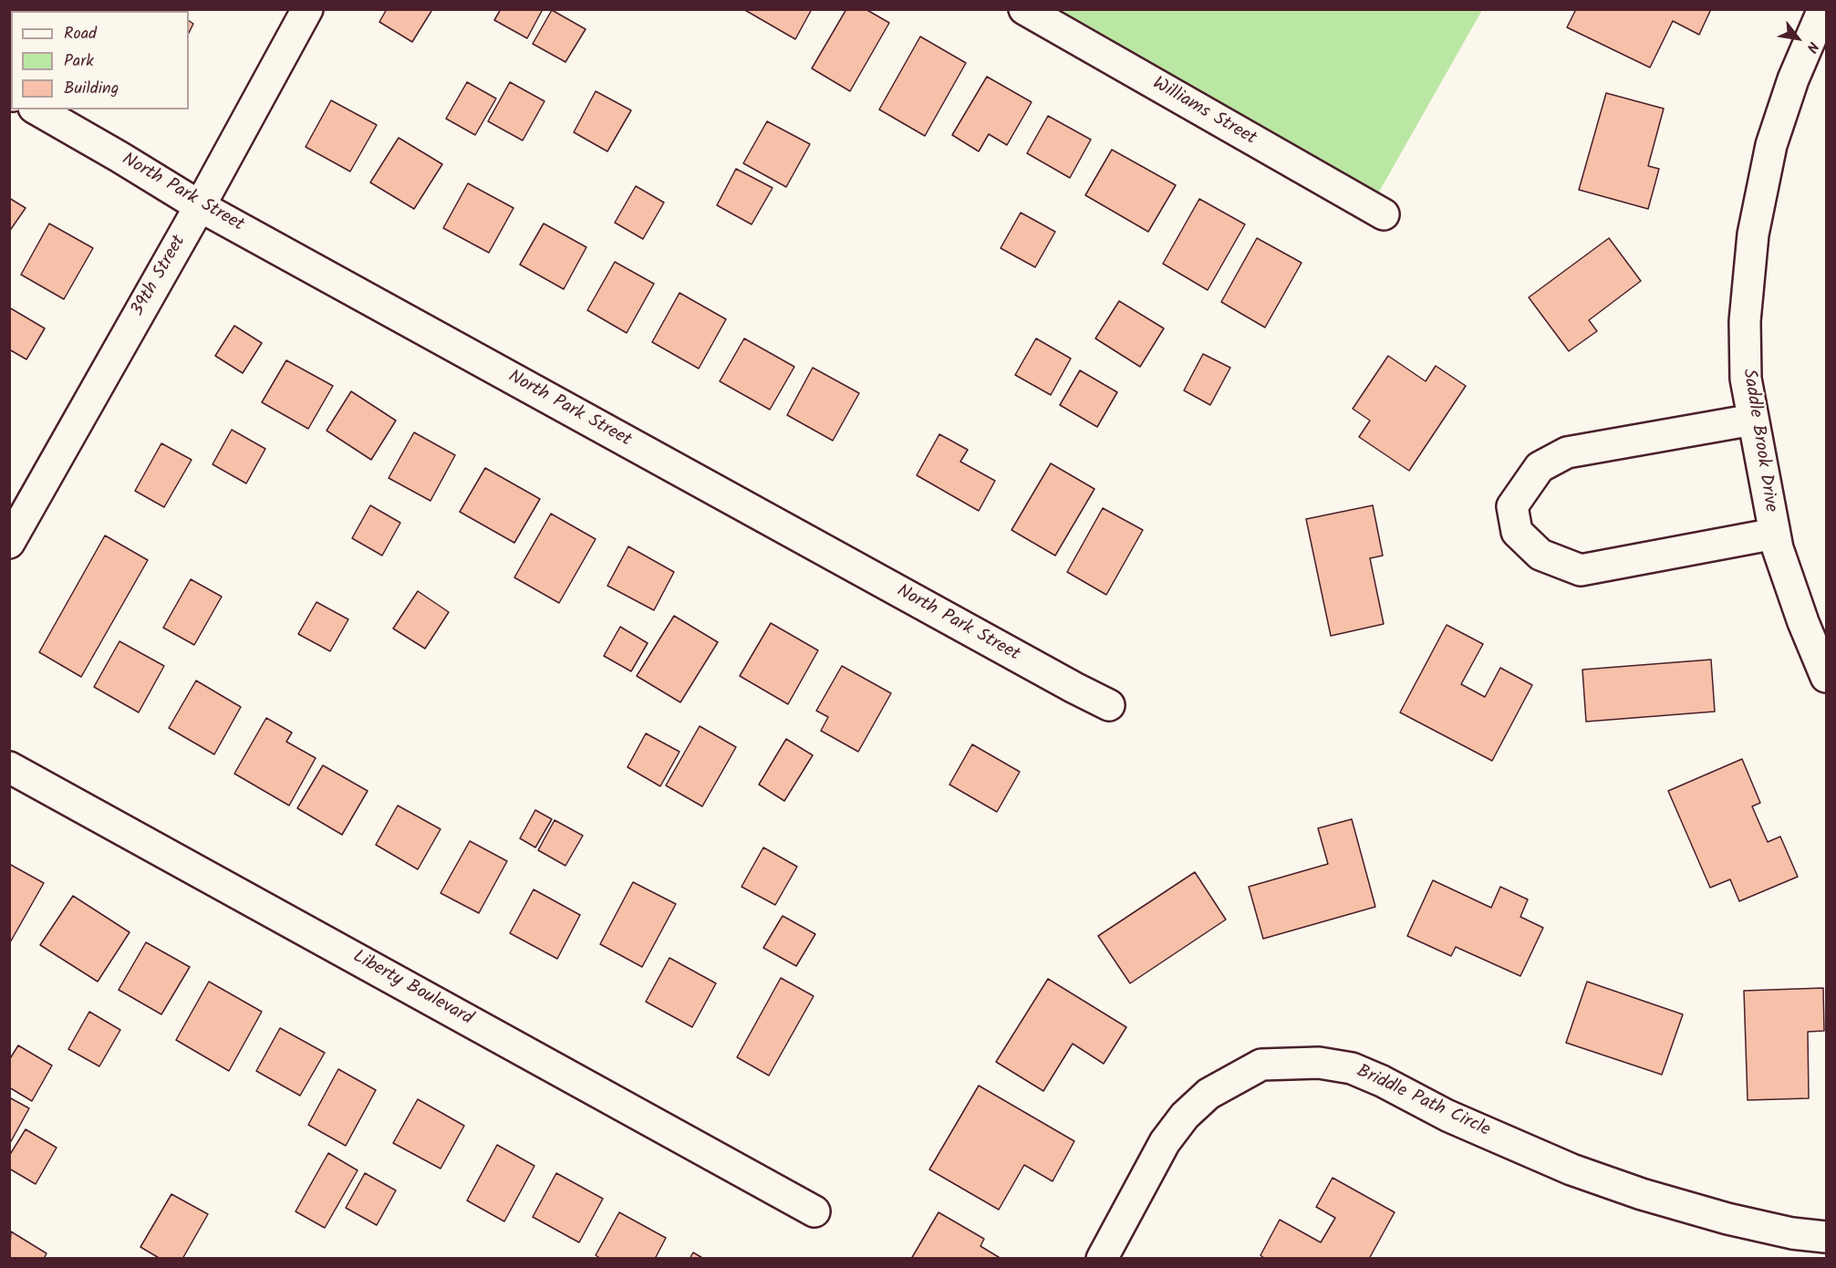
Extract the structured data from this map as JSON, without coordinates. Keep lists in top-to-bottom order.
{
  "streets": {
    "street": [
      "Williams Street",
      "North Park Street",
      "39th Street",
      "Saddle Brook Drive",
      "Liberty Boulevard",
      "Briddle Path Circle"
    ]
  },
  "crossings": [
    ["North Park Street", "39th Street"]
  ],
  "legend": ["Road", "Park", "Building"],
  "north": "bottom right"
}
